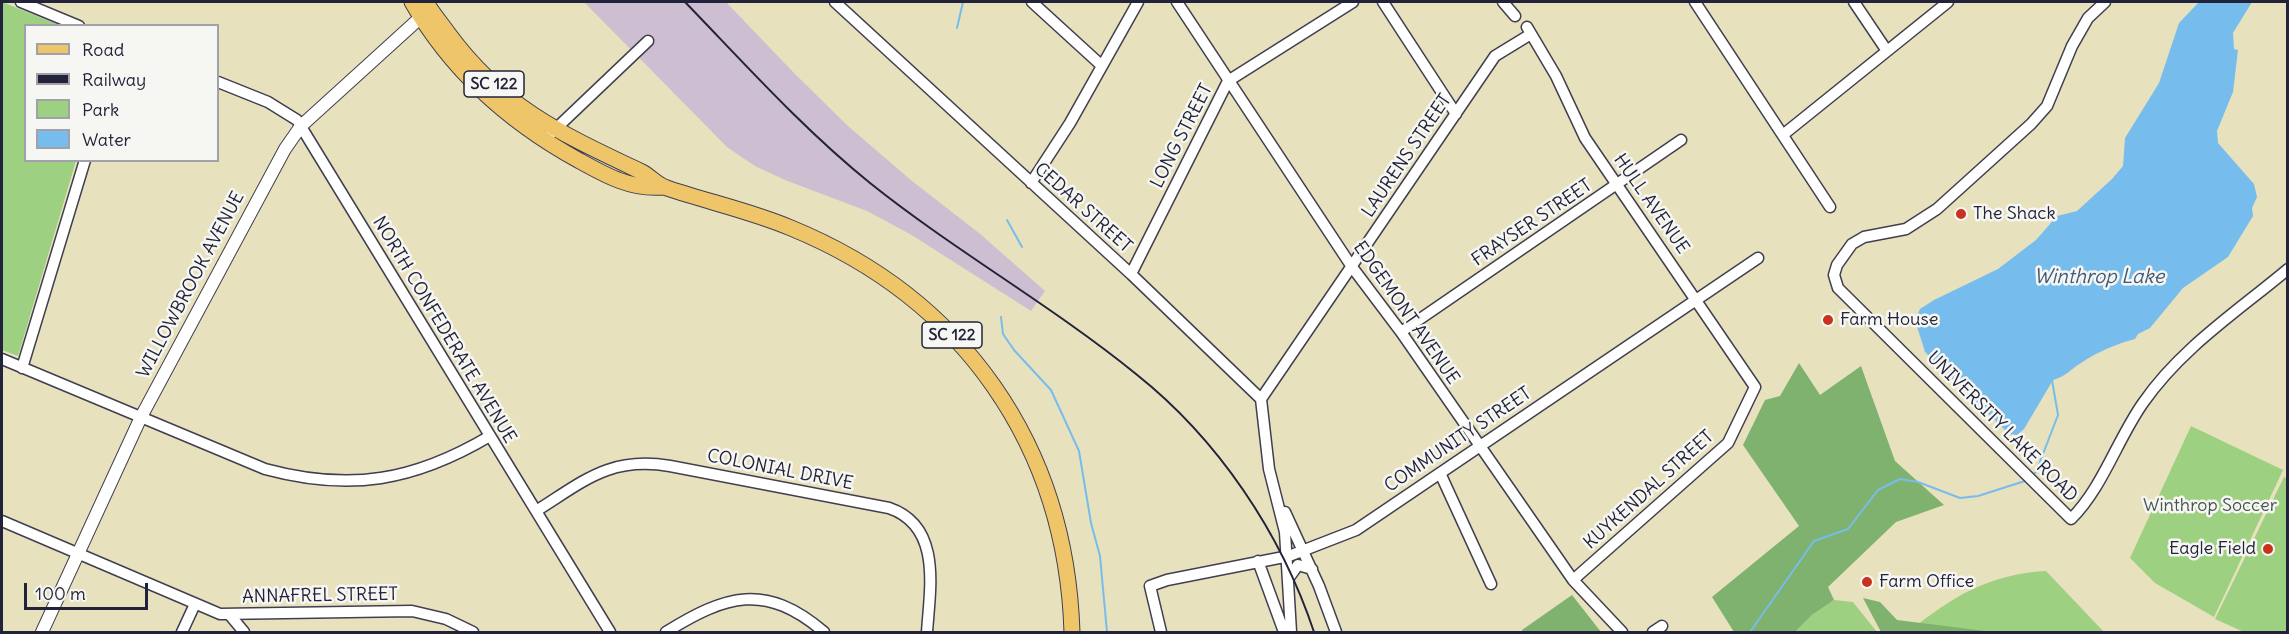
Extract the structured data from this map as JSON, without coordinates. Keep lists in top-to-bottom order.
{
  "streets": {
    "main road": ["SC 122"],
    "street": [
      "LONG STREET",
      "LAURENS STREET",
      "HULL AVENUE",
      "CEDAR STREET",
      "FRAYSER STREET",
      "WILLOWBROOK AVENUE",
      "EDGEMONT AVENUE",
      "NORTH CONFEDERATE AVENUE",
      "UNIVERSITY LAKE ROAD",
      "COMMUNITY STREET",
      "COLONIAL DRIVE",
      "KUYKENDAL STREET",
      "ANNAFREL STREET"
    ]
  },
  "crossings": [
    ["SC 122", "WILLOWBROOK AVENUE"],
    ["LONG STREET", "CEDAR STREET"],
    ["LONG STREET", "EDGEMONT AVENUE"],
    ["LAURENS STREET", "HULL AVENUE"],
    ["LAURENS STREET", "CEDAR STREET"],
    ["LAURENS STREET", "EDGEMONT AVENUE"],
    ["HULL AVENUE", "FRAYSER STREET"],
    ["HULL AVENUE", "COMMUNITY STREET"],
    ["HULL AVENUE", "KUYKENDAL STREET"],
    ["FRAYSER STREET", "EDGEMONT AVENUE"],
    ["WILLOWBROOK AVENUE", "NORTH CONFEDERATE AVENUE"],
    ["WILLOWBROOK AVENUE", "ANNAFREL STREET"],
    ["EDGEMONT AVENUE", "COMMUNITY STREET"],
    ["EDGEMONT AVENUE", "KUYKENDAL STREET"],
    ["NORTH CONFEDERATE AVENUE", "COLONIAL DRIVE"]
  ],
  "water": ["Winthrop Lake"],
  "parks": ["Winthrop Soccer"],
  "places": [
    "The Shack",
    "Farm House",
    "Eagle Field",
    "Farm Office"
  ],
  "legend": [
    "Road",
    "Railway",
    "Park",
    "Water"
  ],
  "scale_bar": "100 m"
}
